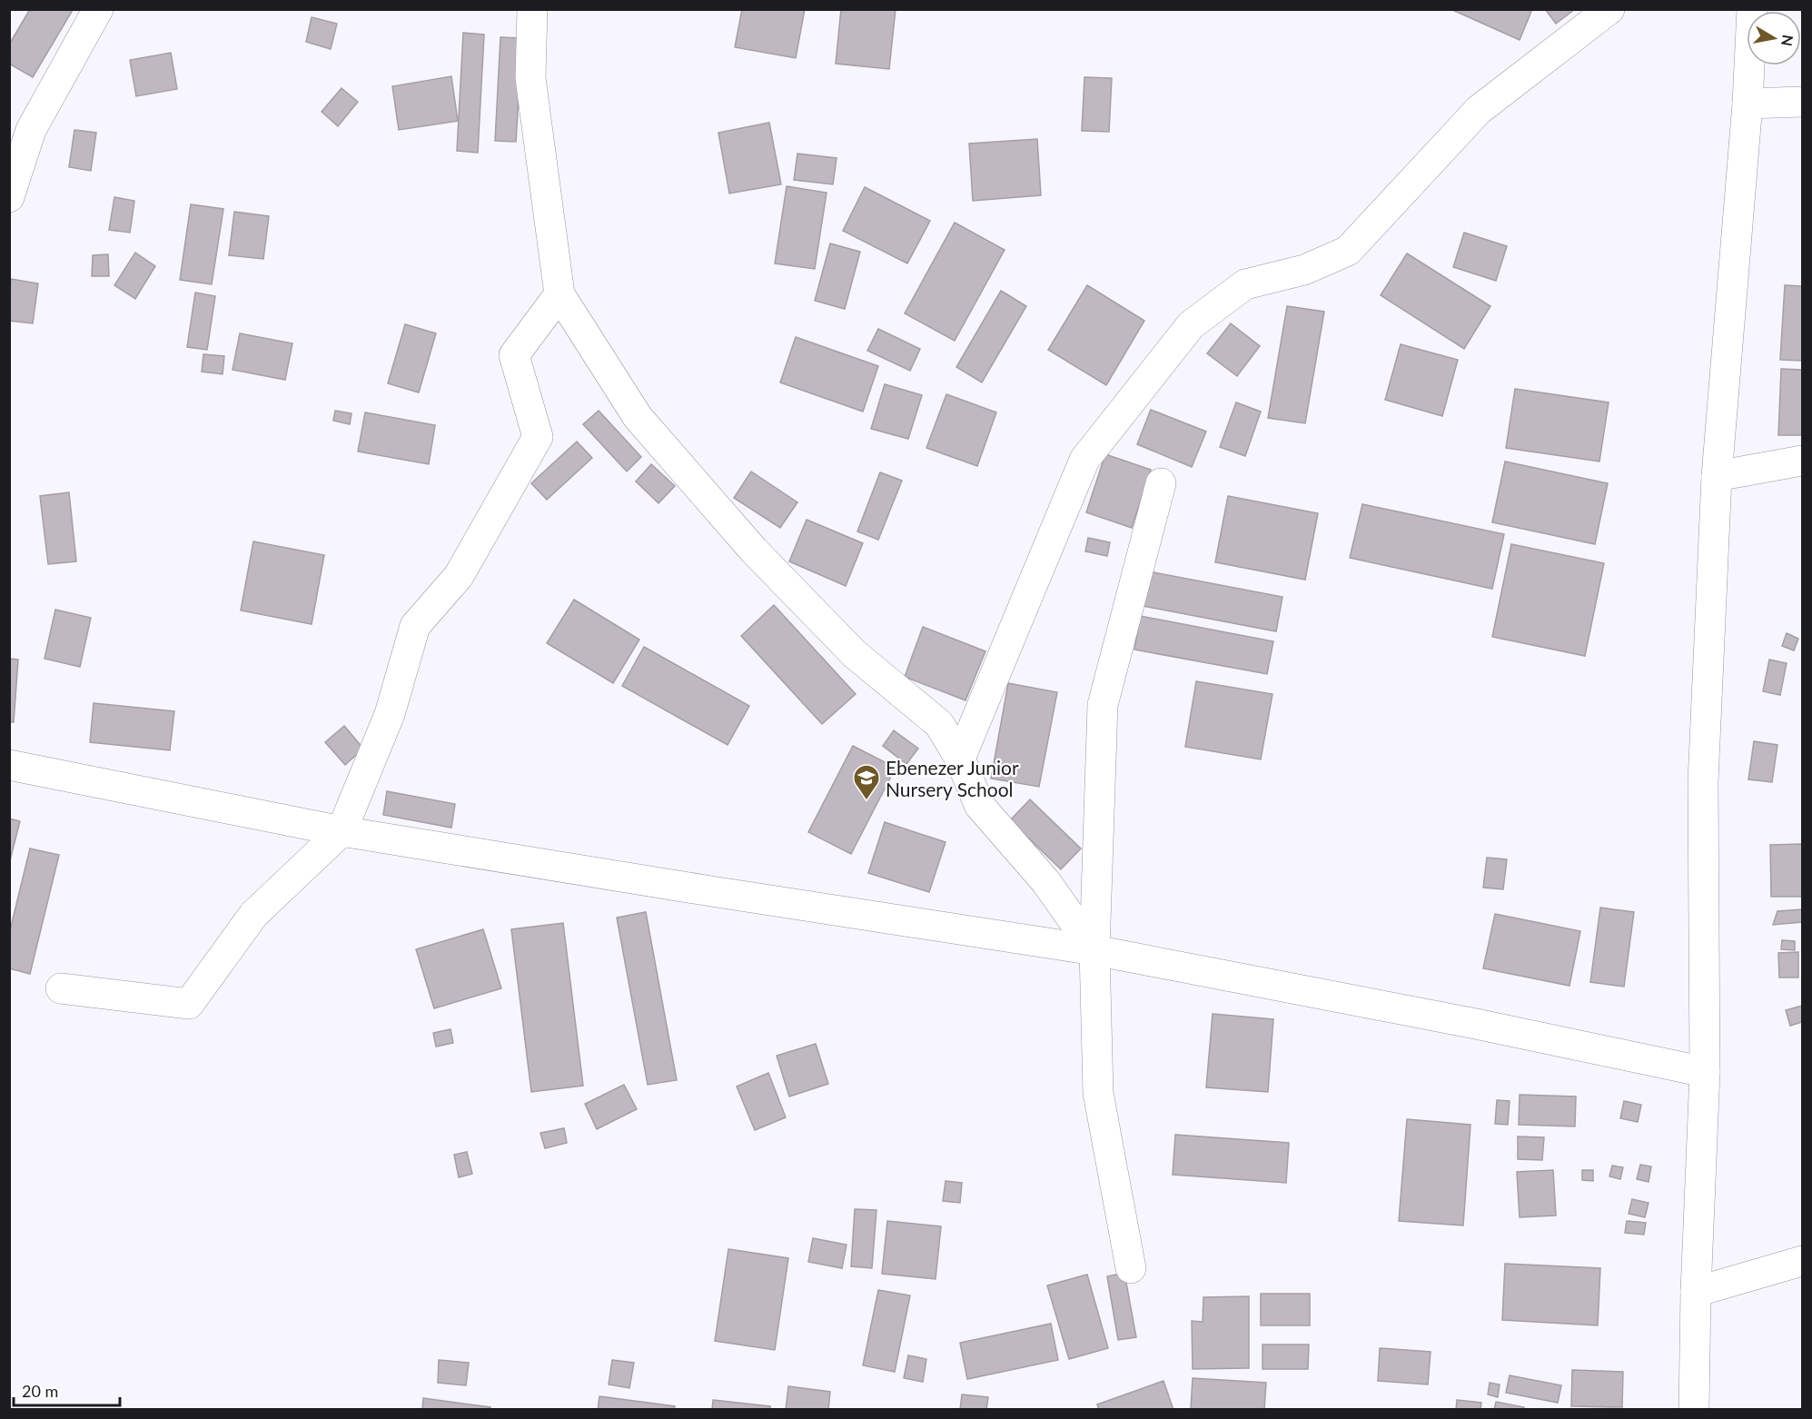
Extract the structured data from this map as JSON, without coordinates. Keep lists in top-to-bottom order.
{
  "places": {
    "school or university": ["Ebenezer Junior Nursery School"]
  },
  "scale_bar": "20 m",
  "north": "right"
}
